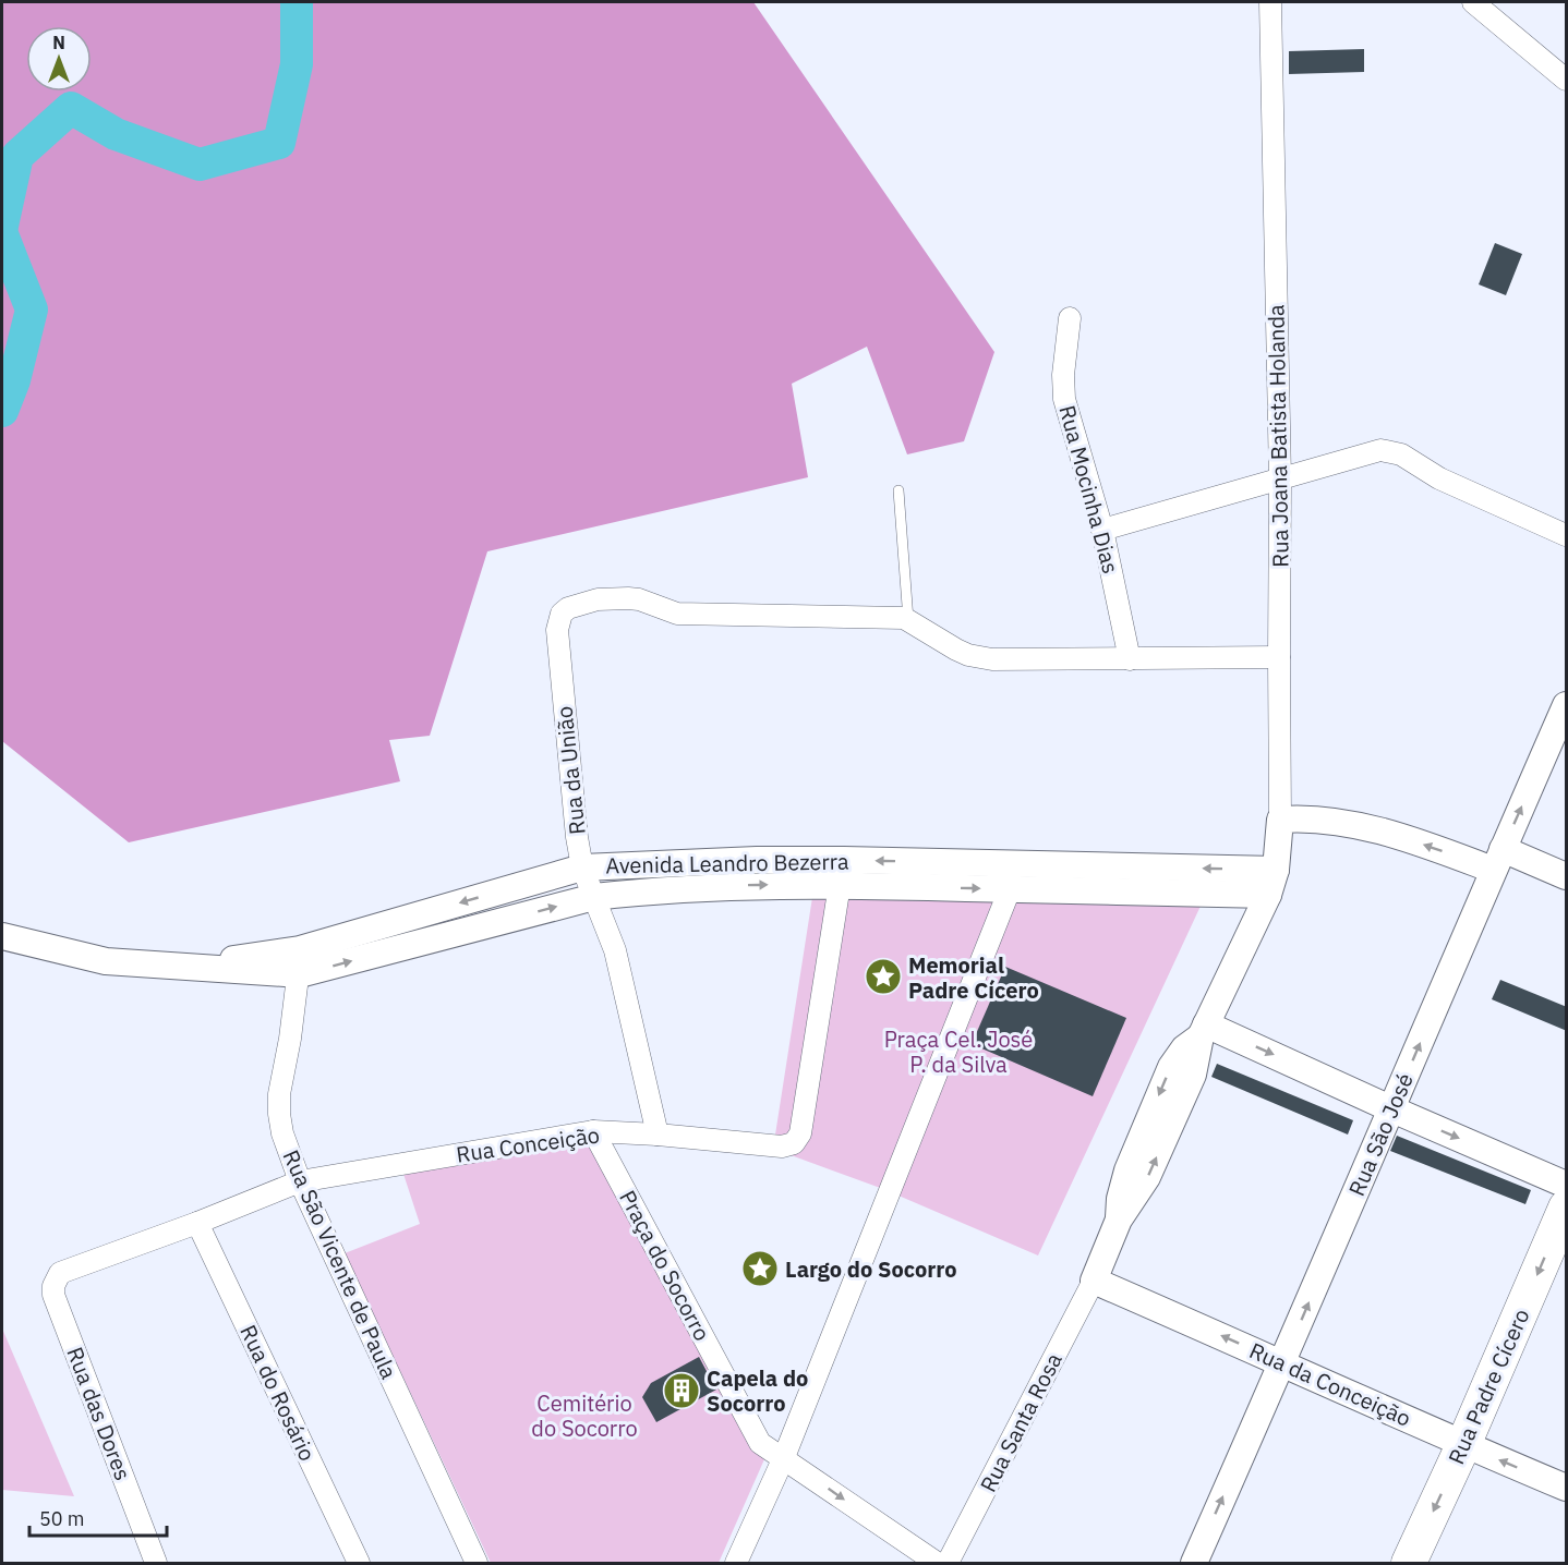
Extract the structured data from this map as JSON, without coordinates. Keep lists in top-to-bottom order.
{
  "streets": {
    "highway": ["Rua Padre Cícero"],
    "street": [
      "Rua Joana Batista Holanda",
      "Rua Mocinha Dias",
      "Rua da União",
      "Avenida Leandro Bezerra",
      "Rua São José",
      "Rua Conceição",
      "Rua São Vicente de Paula",
      "Praça do Socorro",
      "Rua da Conceição",
      "Rua do Rosário",
      "Rua das Dores",
      "Rua Santa Rosa"
    ]
  },
  "crossings": [
    ["Rua Joana Batista Holanda", "Avenida Leandro Bezerra"],
    ["Rua da União", "Avenida Leandro Bezerra"],
    ["Rua da União", "Rua Conceição"],
    ["Avenida Leandro Bezerra", "Rua Conceição"],
    ["Avenida Leandro Bezerra", "Rua São Vicente de Paula"],
    ["Rua São José", "Rua da Conceição"],
    ["Rua Conceição", "Rua São Vicente de Paula"],
    ["Rua Conceição", "Praça do Socorro"],
    ["Rua Conceição", "Rua do Rosário"],
    ["Rua Conceição", "Rua das Dores"],
    ["Rua da Conceição", "Rua Padre Cícero"],
    ["Rua da Conceição", "Rua Santa Rosa"]
  ],
  "one_way": ["Rua da Conceição", "Rua Padre Cícero"],
  "parks": ["Praça Cel. José P. da Silva", "Cemitério do Socorro"],
  "places": {
    "place": ["Memorial Padre Cícero", "Largo do Socorro"],
    "building": ["Capela do Socorro"]
  },
  "scale_bar": "50 m",
  "north": "top"
}
